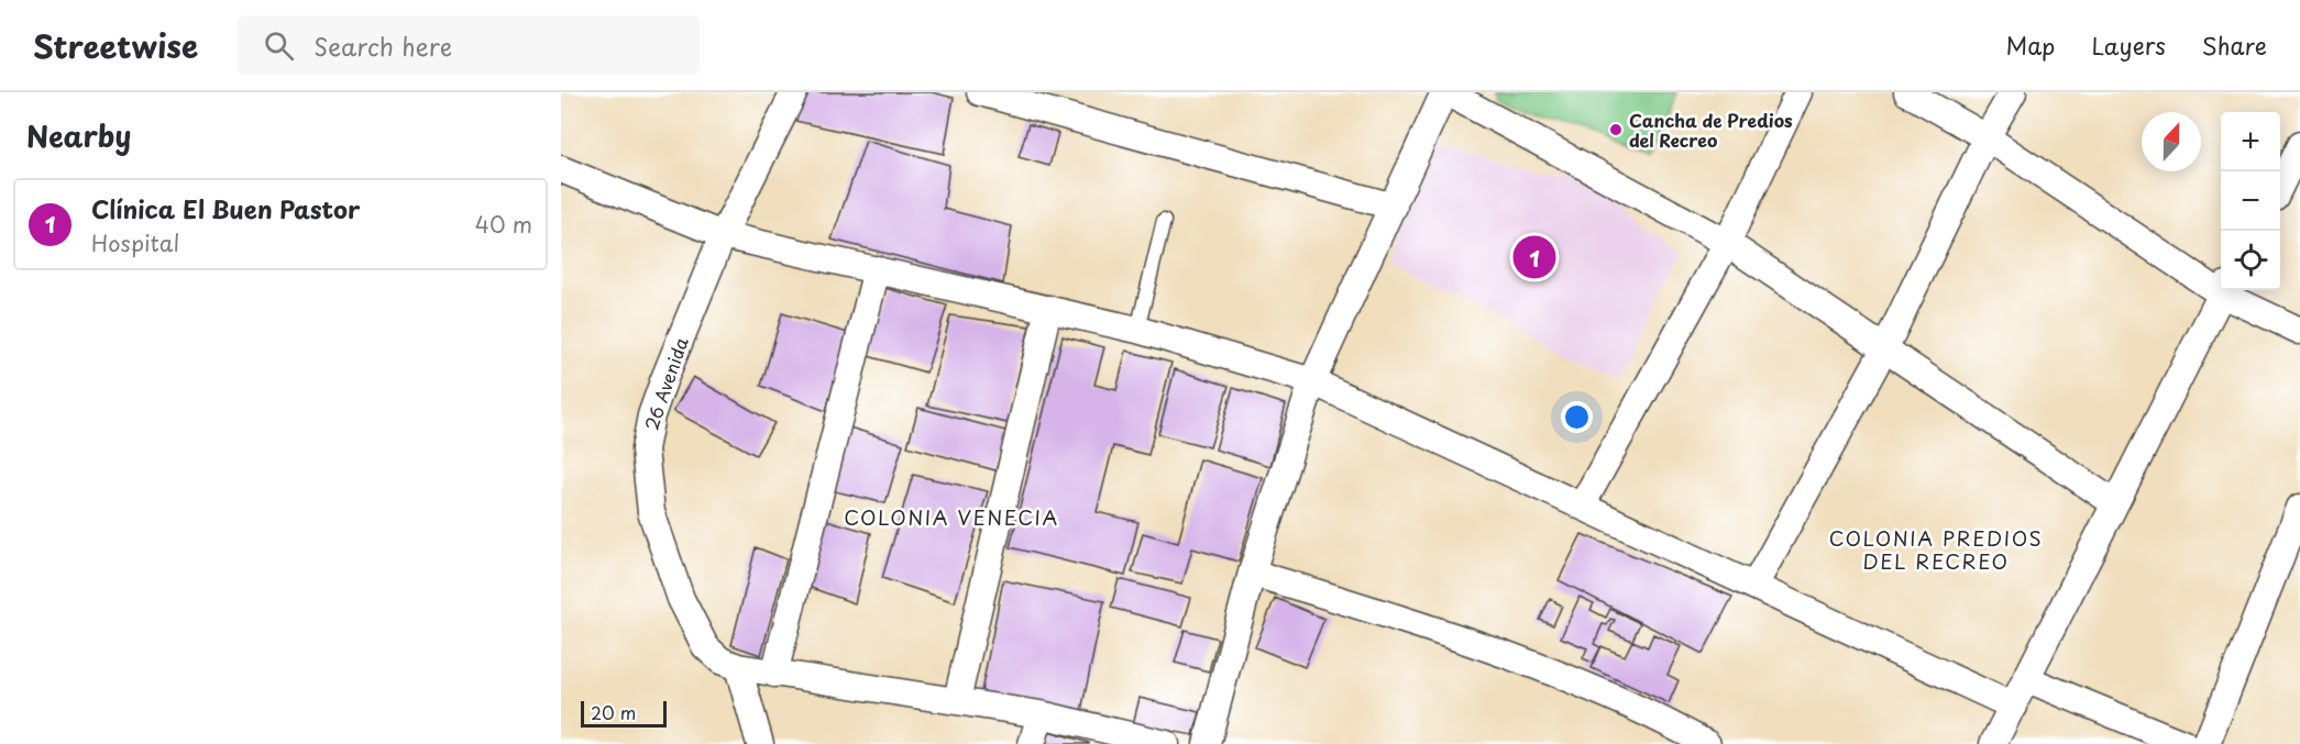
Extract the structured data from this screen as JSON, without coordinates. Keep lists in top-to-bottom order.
{
  "streets": {
    "street": ["26 Avenida"]
  },
  "districts": ["COLONIA VENECIA", "COLONIA PREDIOS DEL RECREO"],
  "places": ["Cancha de Predios del Recreo"],
  "scale_bar": "20 m",
  "north": "top",
  "page": {
    "header": "Streetwise",
    "search": "Search here",
    "nav": ["Map", "Layers", "Share"],
    "heading": "Nearby",
    "map_buttons": ["+", "−"],
    "list": [
      {
        "mark": "1",
        "name": "Clínica El Buen Pastor",
        "note": "Hospital",
        "value": "40 m"
      }
    ],
    "pins": "1",
    "scale": "20 m"
  }
}
